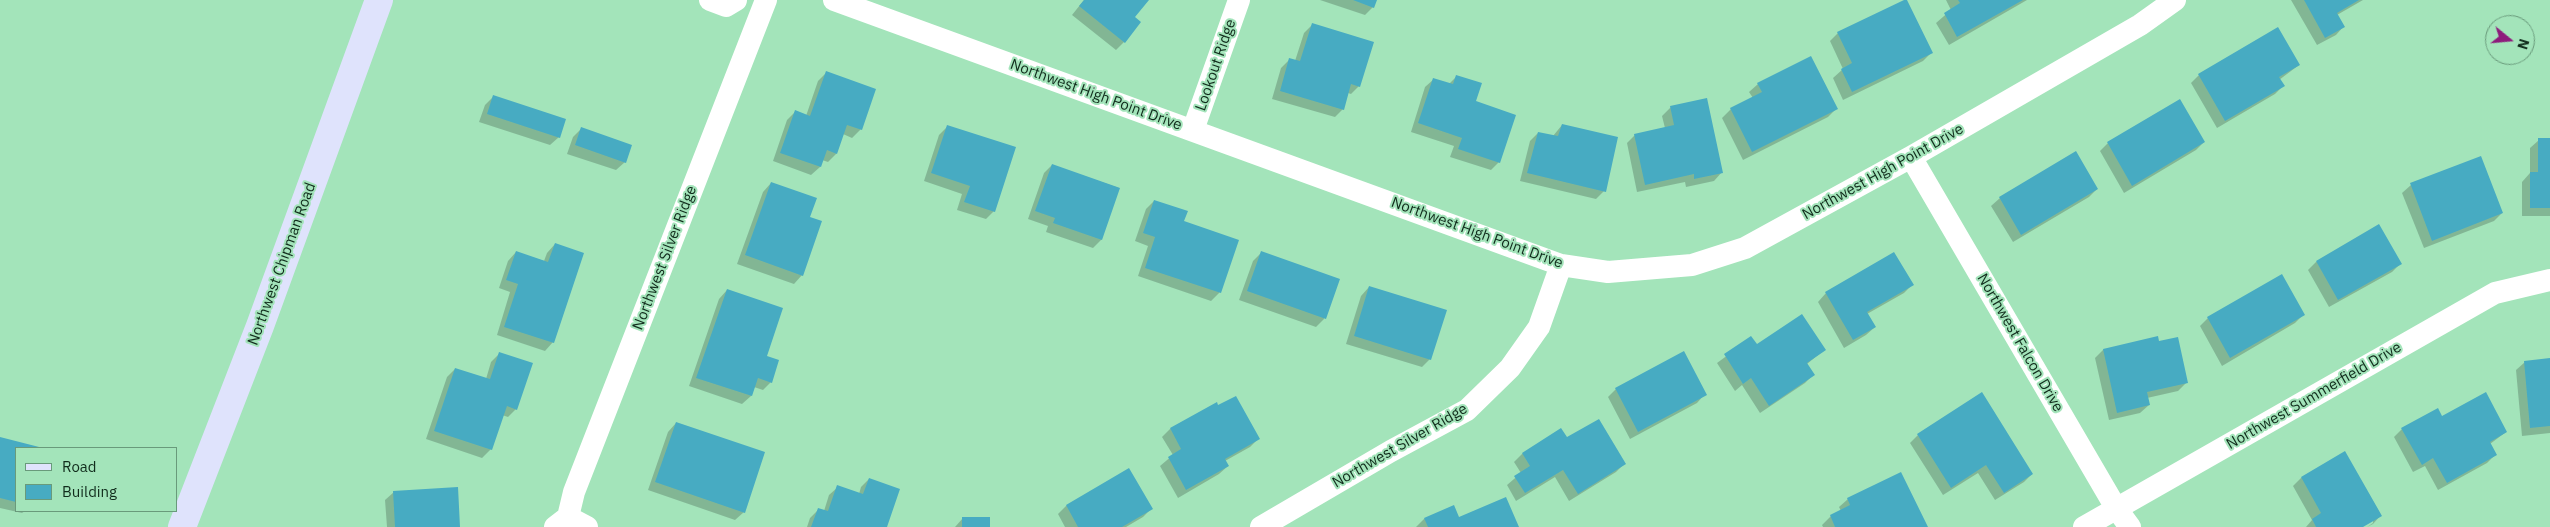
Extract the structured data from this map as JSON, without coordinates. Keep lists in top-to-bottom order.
{
  "streets": {
    "main road": ["Northwest Chipman Road"],
    "street": [
      "Lookout Ridge",
      "Northwest High Point Drive",
      "Northwest Silver Ridge",
      "Northwest Falcon Drive",
      "Northwest Summerfield Drive"
    ]
  },
  "crossings": [
    ["Lookout Ridge", "Northwest High Point Drive"],
    ["Northwest High Point Drive", "Northwest Silver Ridge"],
    ["Northwest High Point Drive", "Northwest Falcon Drive"],
    ["Northwest Falcon Drive", "Northwest Summerfield Drive"]
  ],
  "legend": ["Road", "Building"],
  "north": "right"
}
